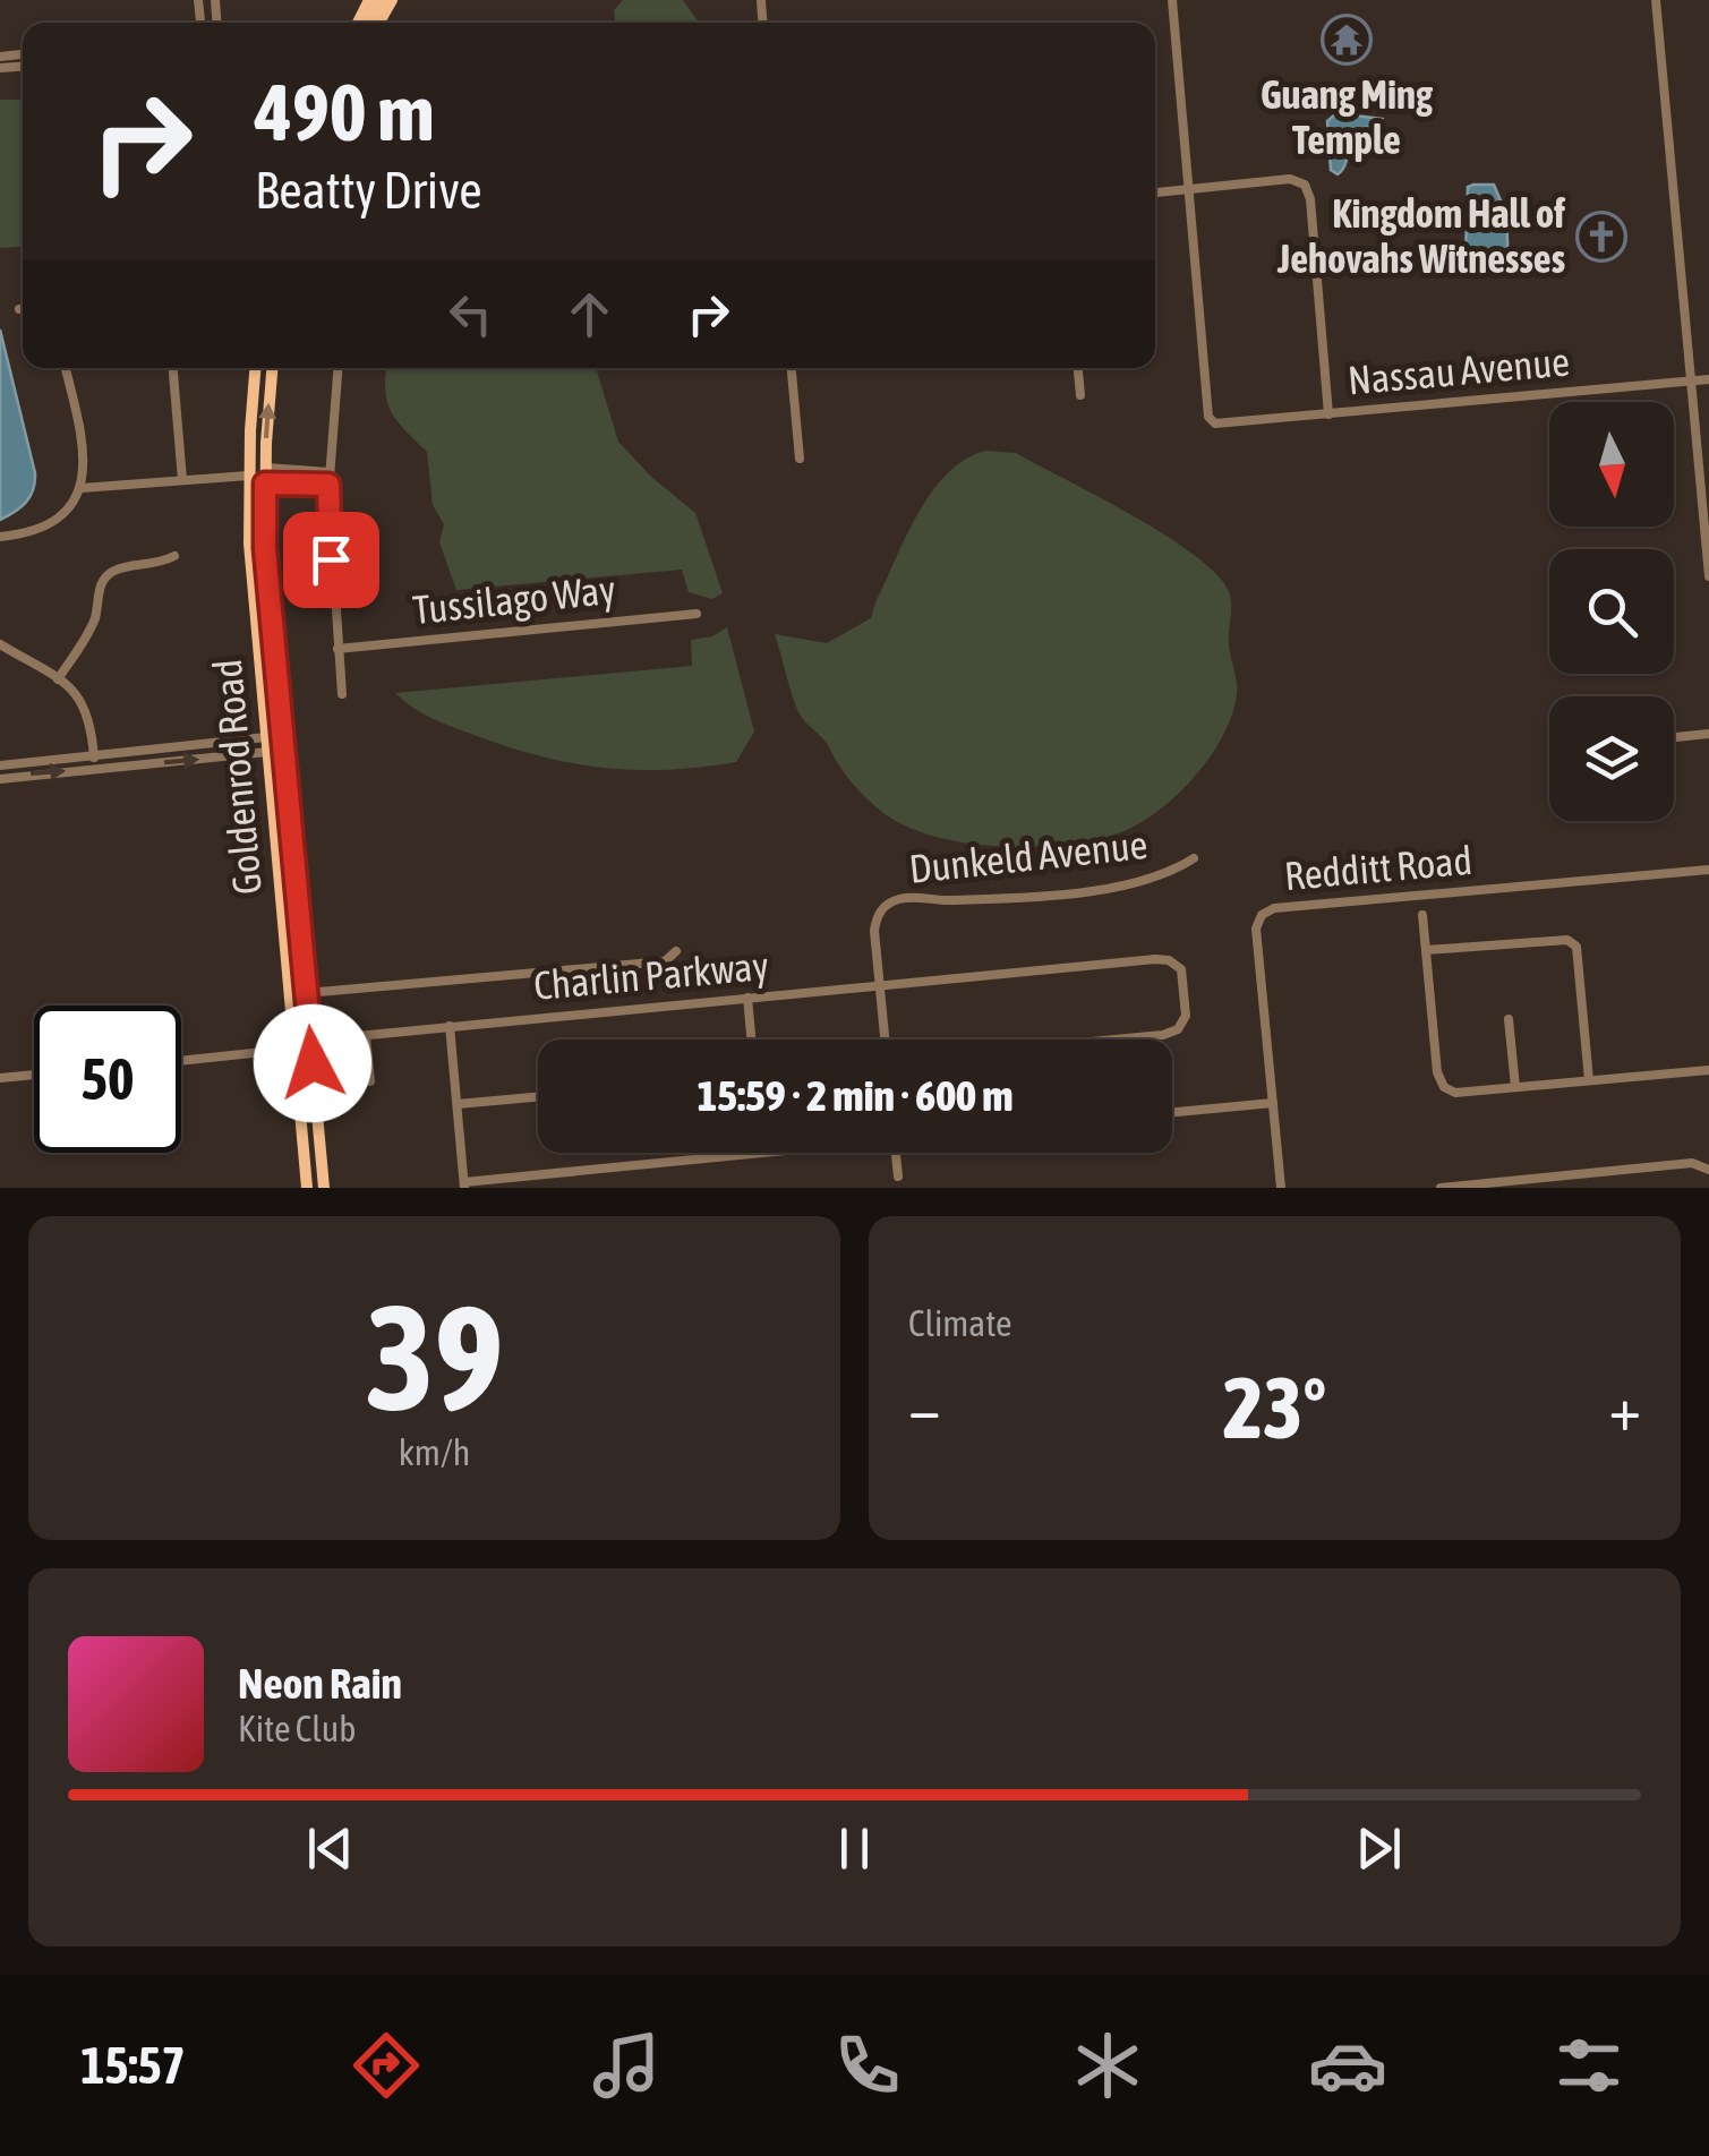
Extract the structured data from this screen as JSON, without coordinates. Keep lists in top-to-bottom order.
{
  "streets": {
    "main road": ["Goldenrod Road"],
    "street": [
      "Nassau Avenue",
      "Tussilago Way",
      "Dunkeld Avenue",
      "Redditt Road",
      "Charlin Parkway"
    ]
  },
  "crossings": [
    ["Goldenrod Road", "Charlin Parkway"],
    ["Dunkeld Avenue", "Charlin Parkway"]
  ],
  "places": {
    "temple": ["Guang Ming Temple"],
    "church": ["Kingdom Hall of Jehovahs Witnesses"]
  },
  "north": "bottom",
  "page": {
    "turn": ["490 m", "Beatty Drive"],
    "limit": "50",
    "trip": "15:59 · 2 min · 600 m",
    "tile": [
      ["39", "km/h"],
      "Climate"
    ],
    "heat": ["−", "23°", "+"],
    "song": ["Neon Rain", "Kite Club"],
    "tabs": "15:57"
  }
}
